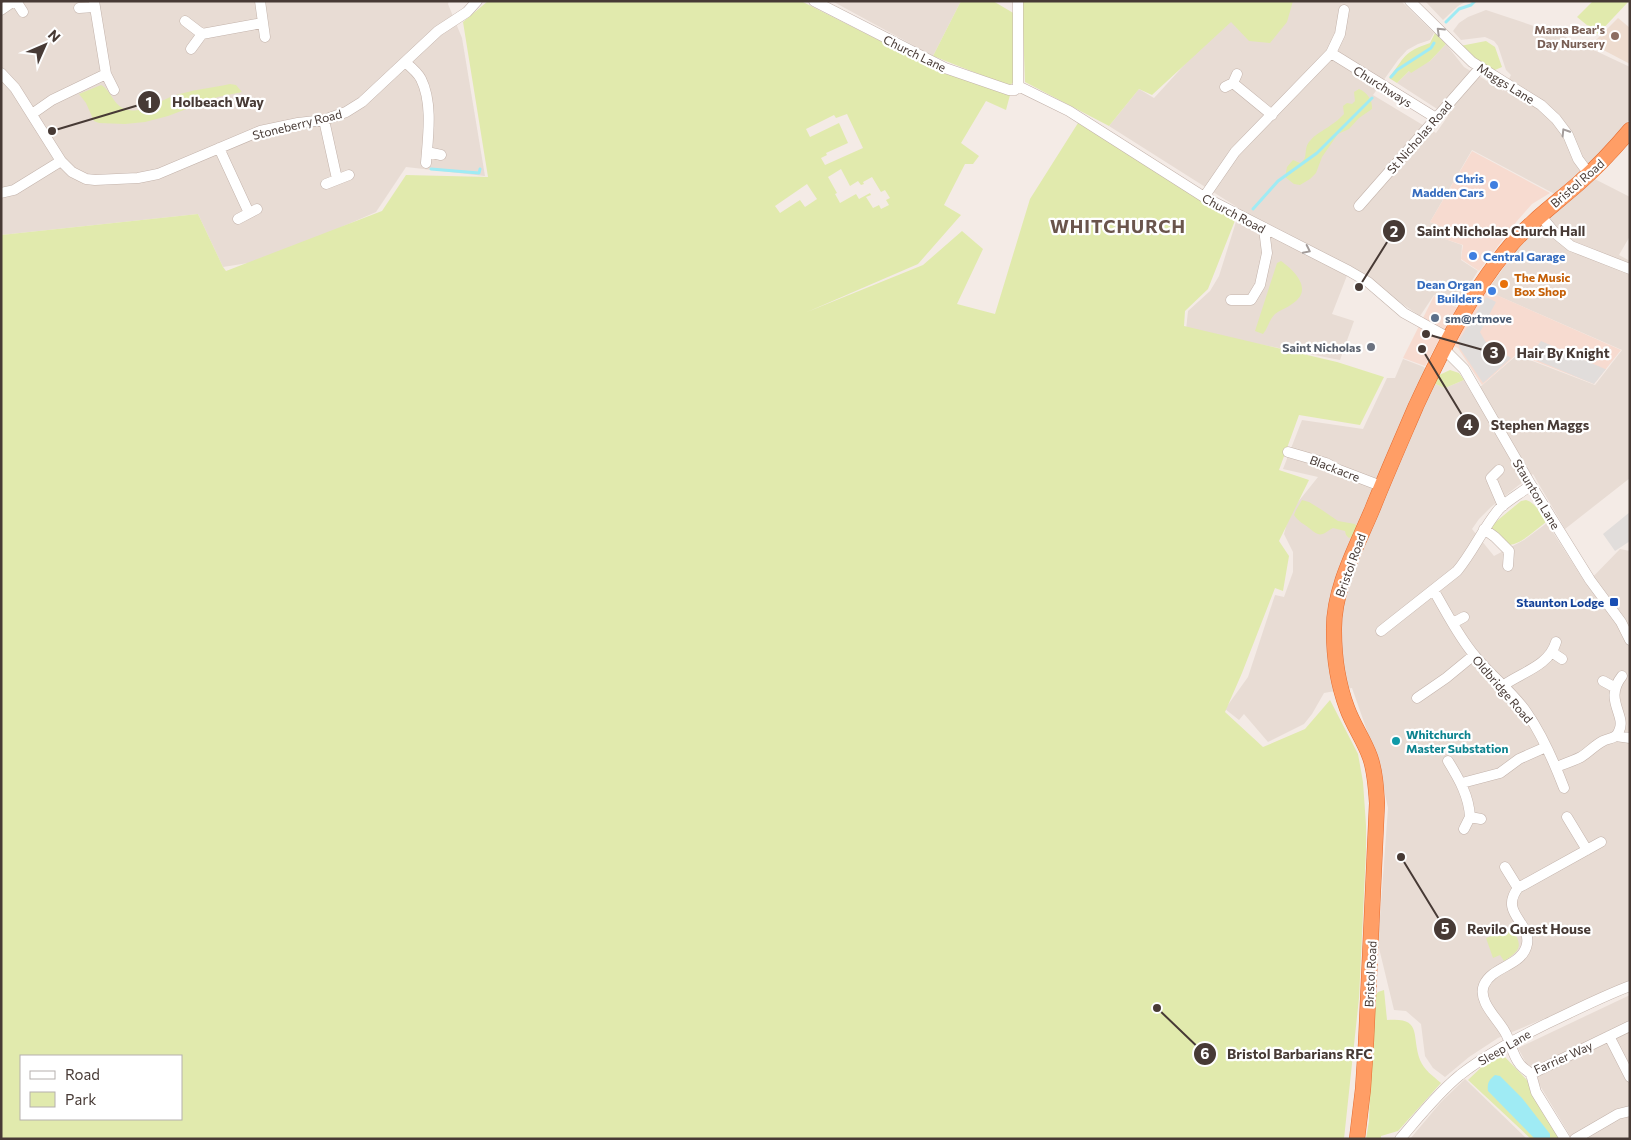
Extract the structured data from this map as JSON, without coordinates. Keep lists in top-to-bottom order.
{
  "streets": {
    "highway": ["Bristol Road"],
    "street": [
      "Church Lane",
      "Maggs Lane",
      "Churchways",
      "Stoneberry Road",
      "St Nicholas Road",
      "Church Road",
      "Blackacre",
      "Staunton Lane",
      "Oldbridge Road",
      "Sleep Lane",
      "Farrier Way"
    ]
  },
  "crossings": [
    ["Church Lane", "Church Road"],
    ["Maggs Lane", "St Nicholas Road"],
    ["Maggs Lane", "Bristol Road"],
    ["Churchways", "St Nicholas Road"],
    ["Bristol Road", "Church Road"],
    ["Bristol Road", "Blackacre"],
    ["Bristol Road", "Staunton Lane"],
    ["Church Road", "Staunton Lane"],
    ["Sleep Lane", "Farrier Way"]
  ],
  "one_way": ["Maggs Lane", "Church Road"],
  "districts": ["WHITCHURCH"],
  "places": {
    "other": [
      "Mama Bear's Day Nursery",
      "Holbeach Way",
      "Chris Madden Cars",
      "Central Garage",
      "The Music Box Shop",
      "Saint Nicholas Church Hall",
      "Dean Organ Builders",
      "sm@rtmove",
      "Hair By Knight",
      "Saint Nicholas",
      "Stephen Maggs",
      "Whitchurch Master Substation",
      "Revilo Guest House",
      "Bristol Barbarians RFC"
    ],
    "transit": ["Staunton Lodge"]
  },
  "legend": ["Road", "Park"],
  "north": "top right"
}
